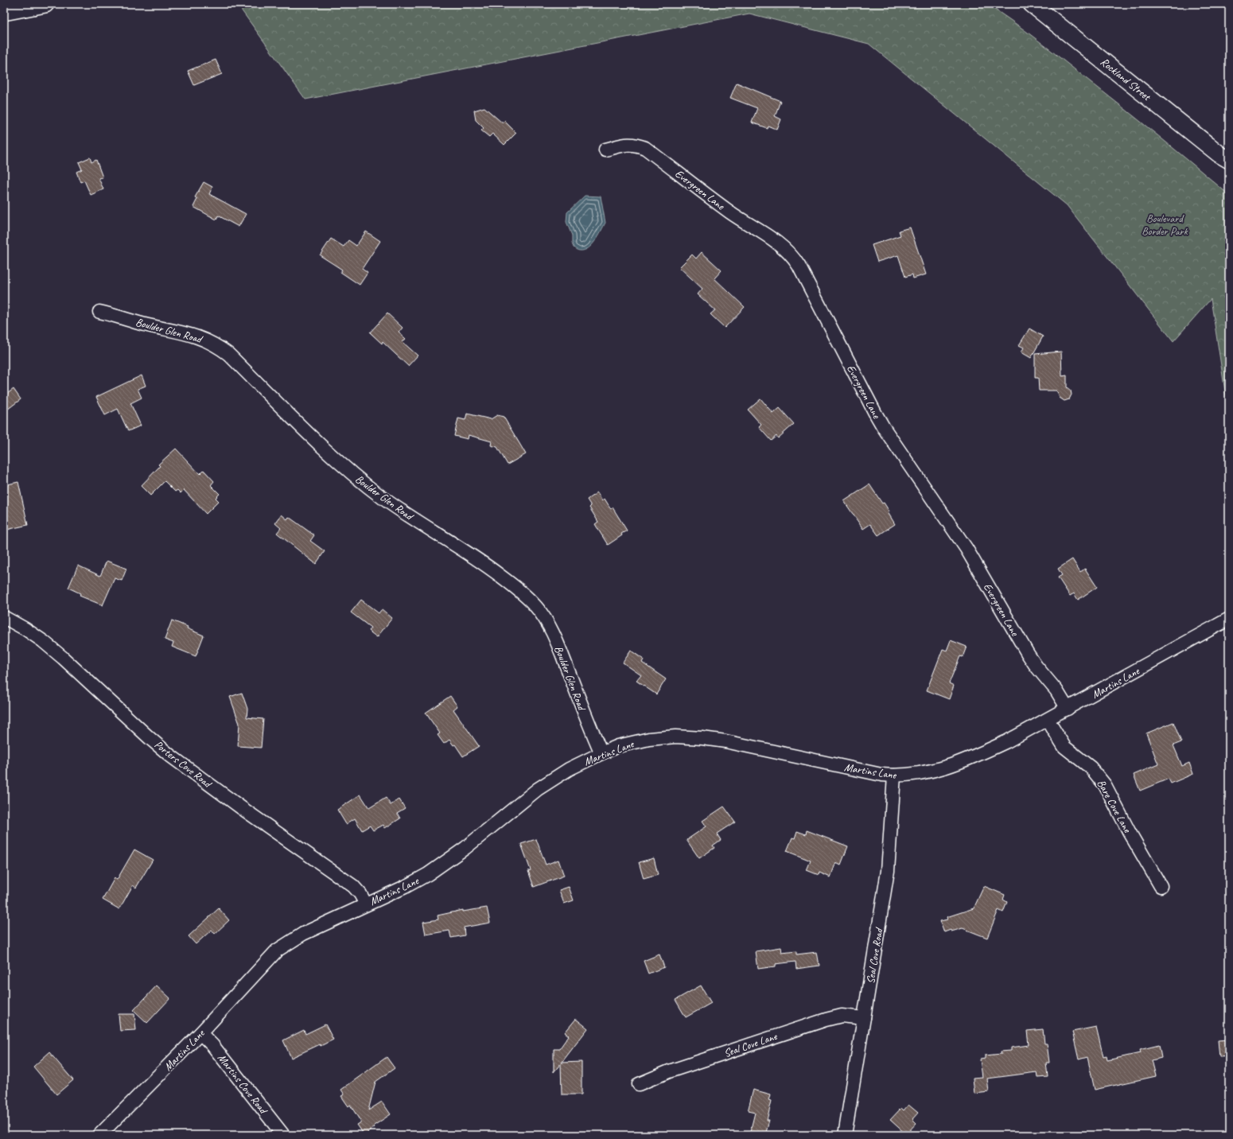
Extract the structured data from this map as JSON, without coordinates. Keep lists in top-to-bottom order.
{
  "streets": {
    "main road": ["Rockland Street"],
    "street": [
      "Evergreen Lane",
      "Boulder Glen Road",
      "Martins Lane",
      "Porters Cove Road",
      "Bare Cove Lane",
      "Seal Cove Road",
      "Seal Cove Lane",
      "Martins Cove Road"
    ]
  },
  "crossings": [
    ["Evergreen Lane", "Martins Lane"],
    ["Boulder Glen Road", "Martins Lane"],
    ["Martins Lane", "Porters Cove Road"],
    ["Martins Lane", "Bare Cove Lane"],
    ["Martins Lane", "Seal Cove Road"],
    ["Martins Lane", "Martins Cove Road"],
    ["Seal Cove Road", "Seal Cove Lane"]
  ],
  "parks": ["Boulevard Border Park"]
}
